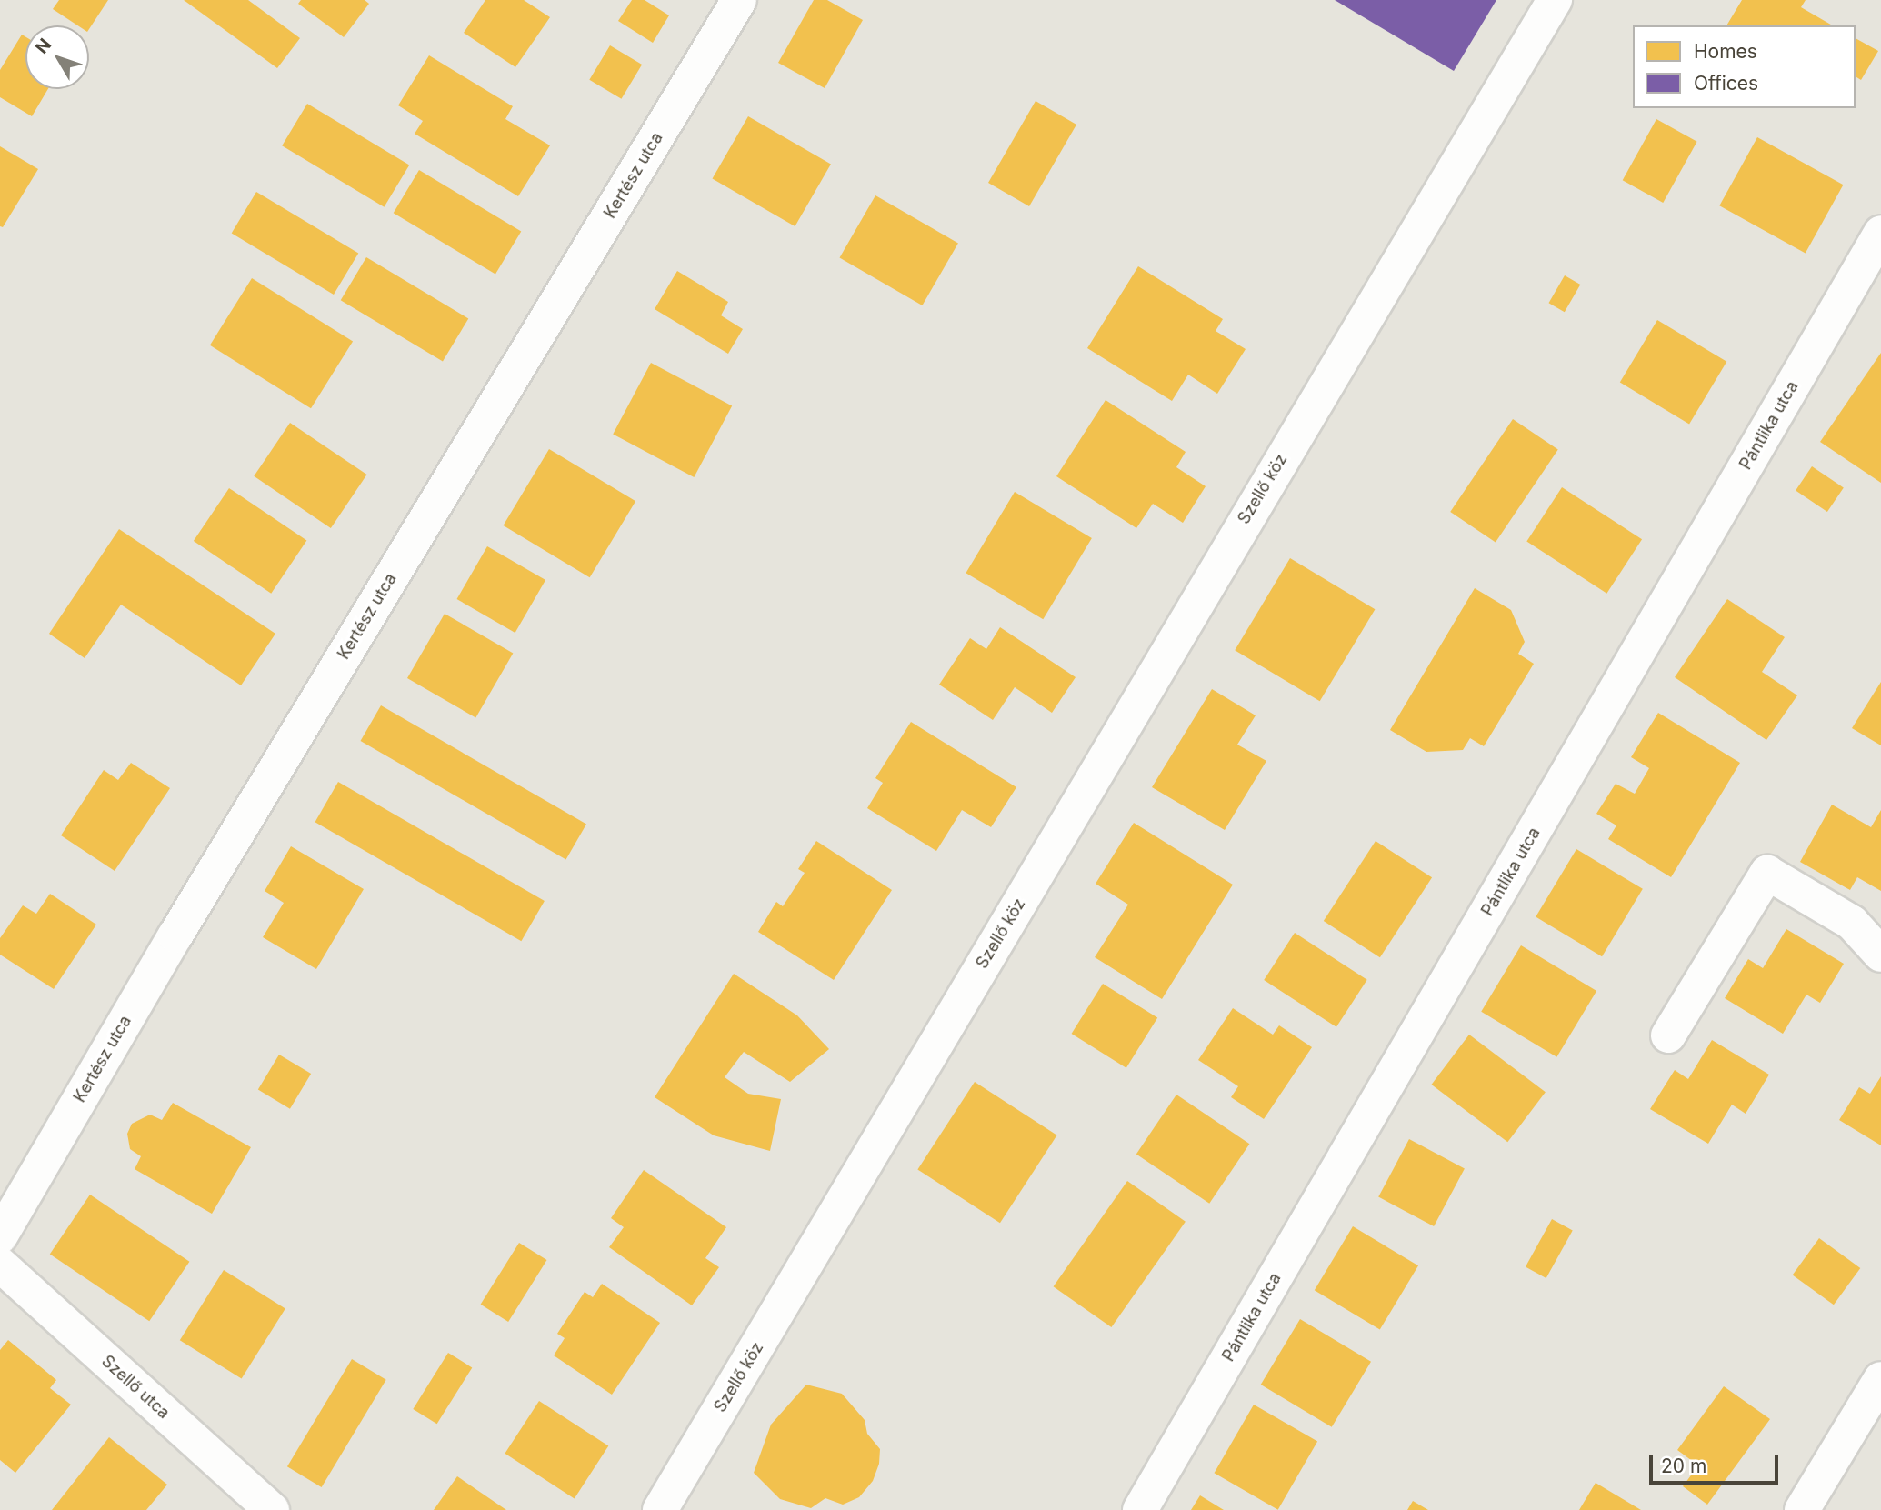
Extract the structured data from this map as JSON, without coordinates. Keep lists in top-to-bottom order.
{
  "streets": {
    "street": [
      "Kertész utca",
      "Pántlika utca",
      "Szellő köz",
      "Szellő utca"
    ]
  },
  "legend": ["Homes", "Offices"],
  "scale_bar": "20 m",
  "north": "top left"
}
